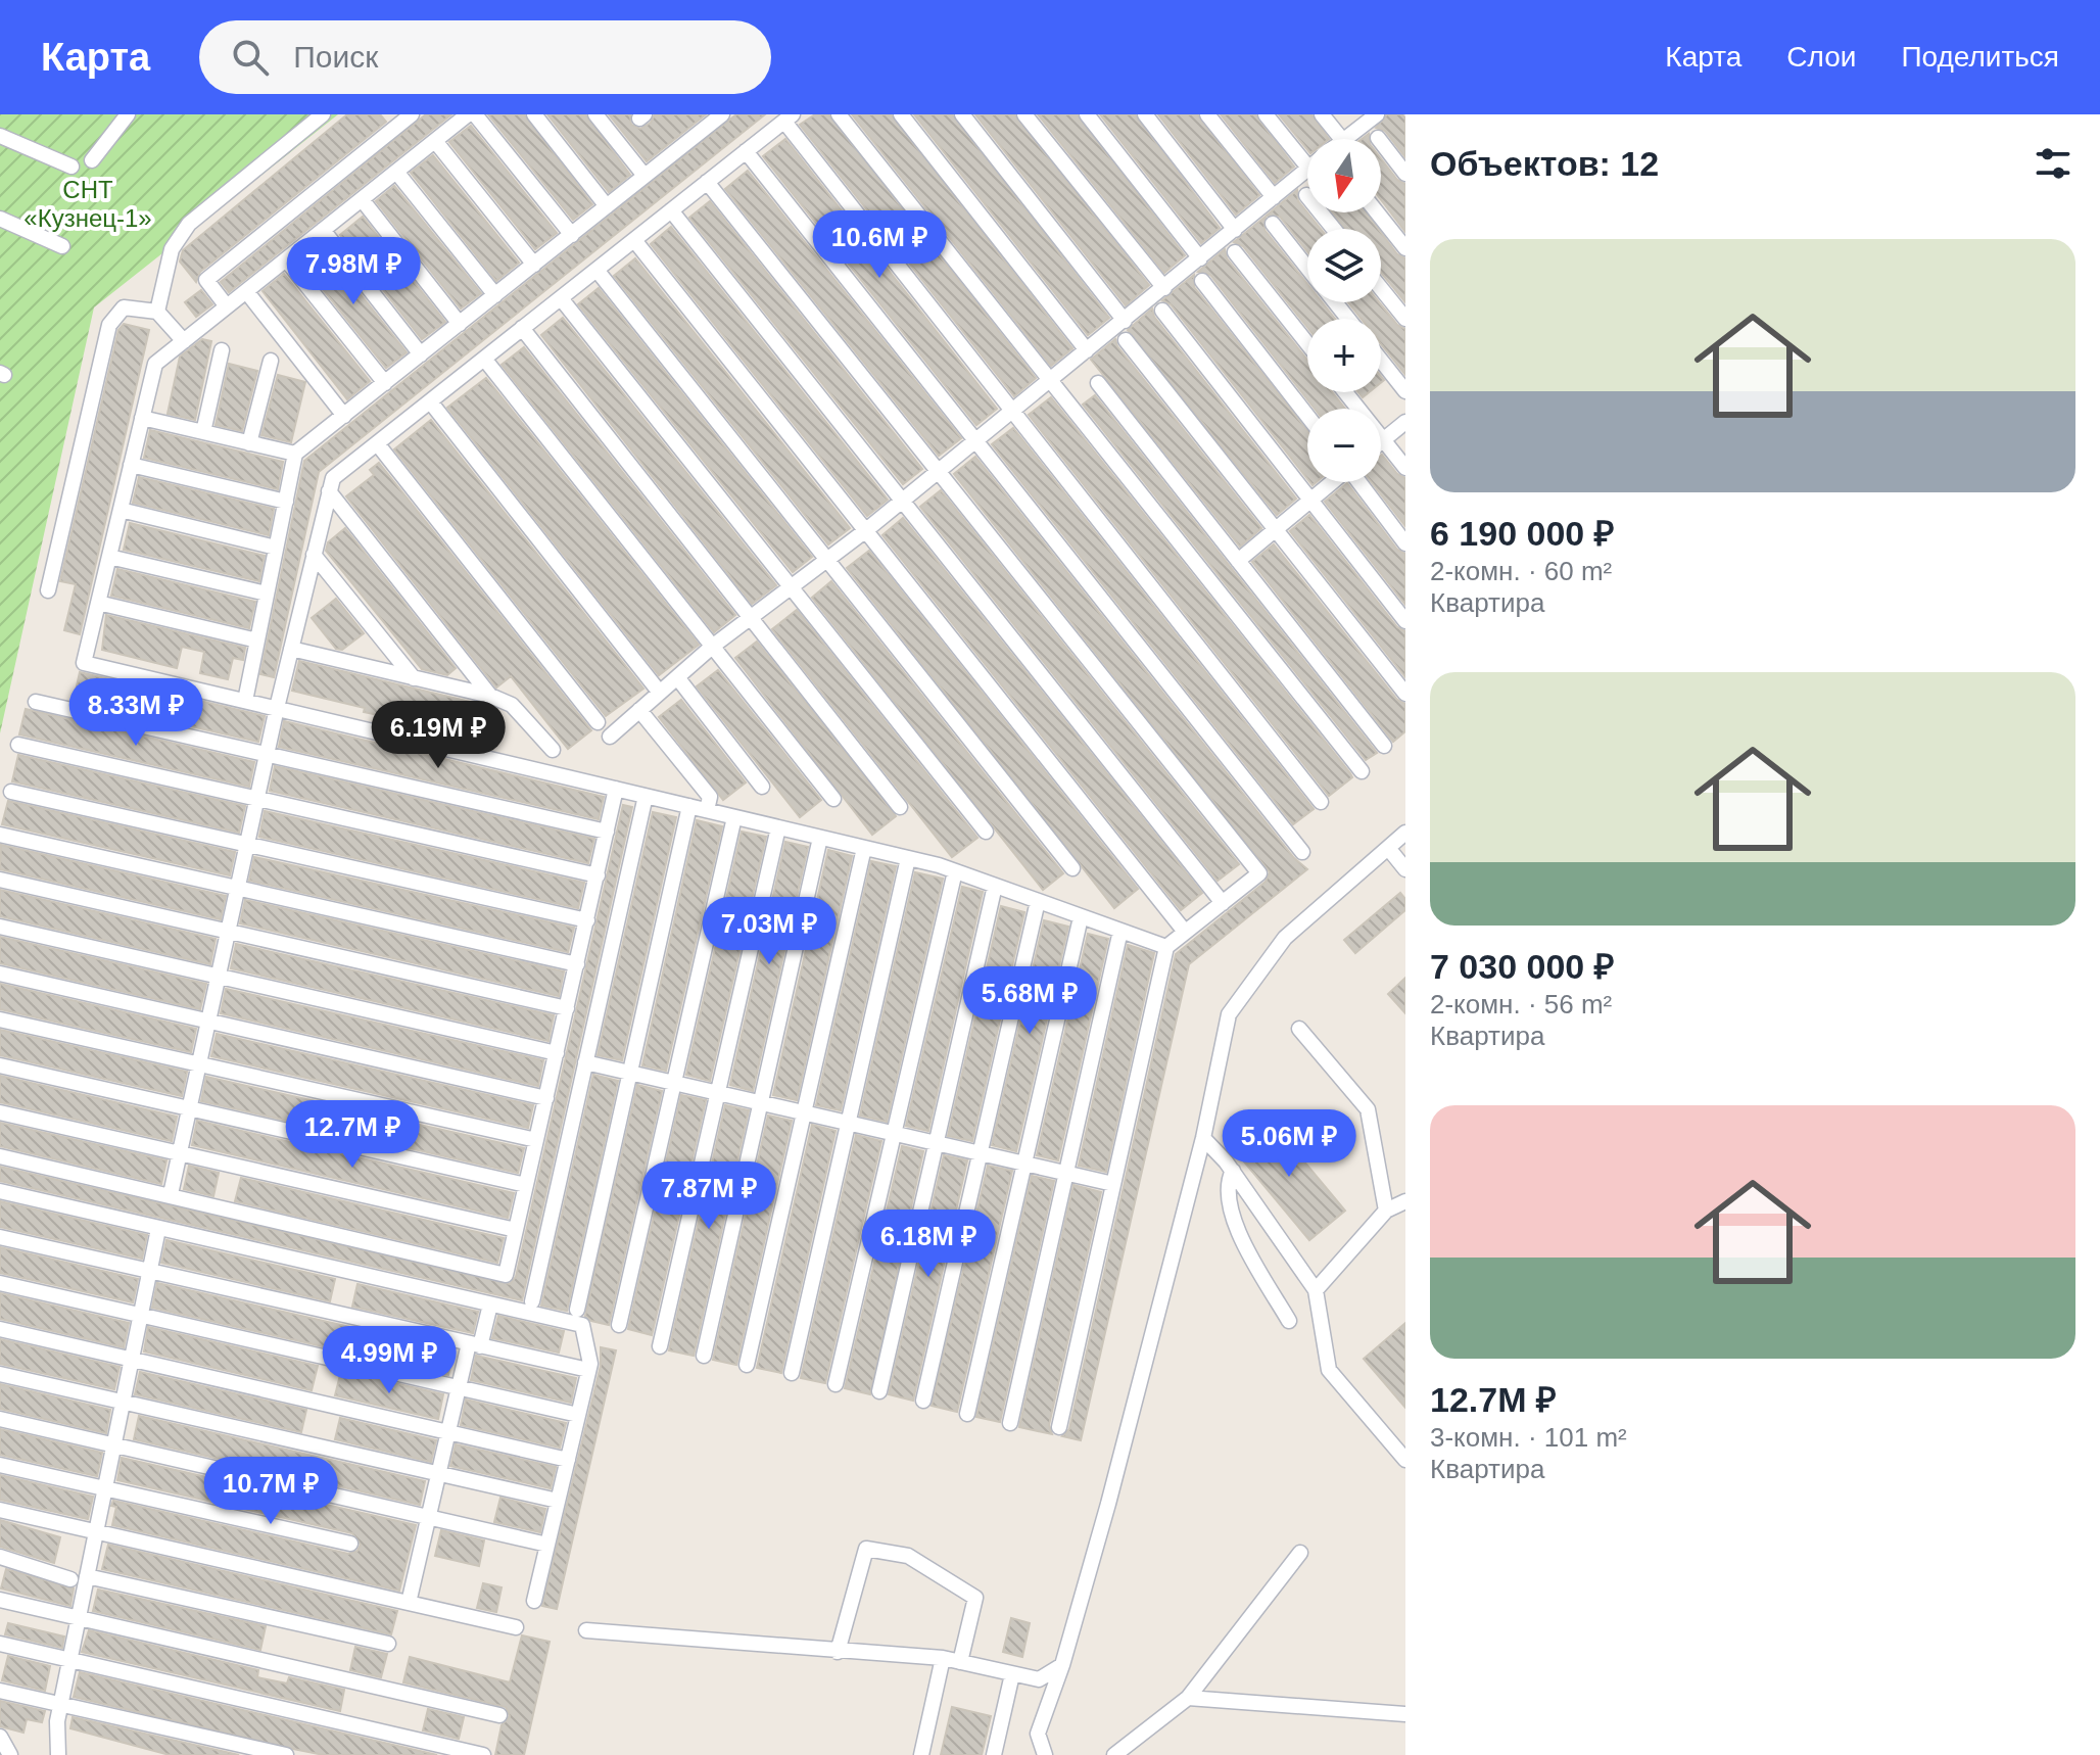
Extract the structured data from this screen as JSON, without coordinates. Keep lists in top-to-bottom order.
{
  "parks": ["СНТ «Кузнец-1»"],
  "north": "bottom",
  "page": {
    "header": "Карта",
    "search": "Поиск",
    "nav": ["Карта", "Слои", "Поделиться"],
    "heading": "Объектов: 12",
    "map_buttons": ["+", "−"],
    "price": [
      "10.6M ₽",
      "7.98M ₽",
      "8.33M ₽",
      "6.19M ₽",
      "7.03M ₽",
      "5.68M ₽",
      "12.7M ₽",
      "5.06M ₽",
      "7.87M ₽",
      "6.18M ₽",
      "4.99M ₽",
      "10.7M ₽"
    ],
    "list": [
      {
        "name": "6 190 000 ₽",
        "note": "2-комн. · 60 m² · Квартира"
      },
      {
        "name": "7 030 000 ₽",
        "note": "2-комн. · 56 m² · Квартира"
      },
      {
        "name": "12.7M ₽",
        "note": "3-комн. · 101 m² · Квартира"
      }
    ]
  }
}
